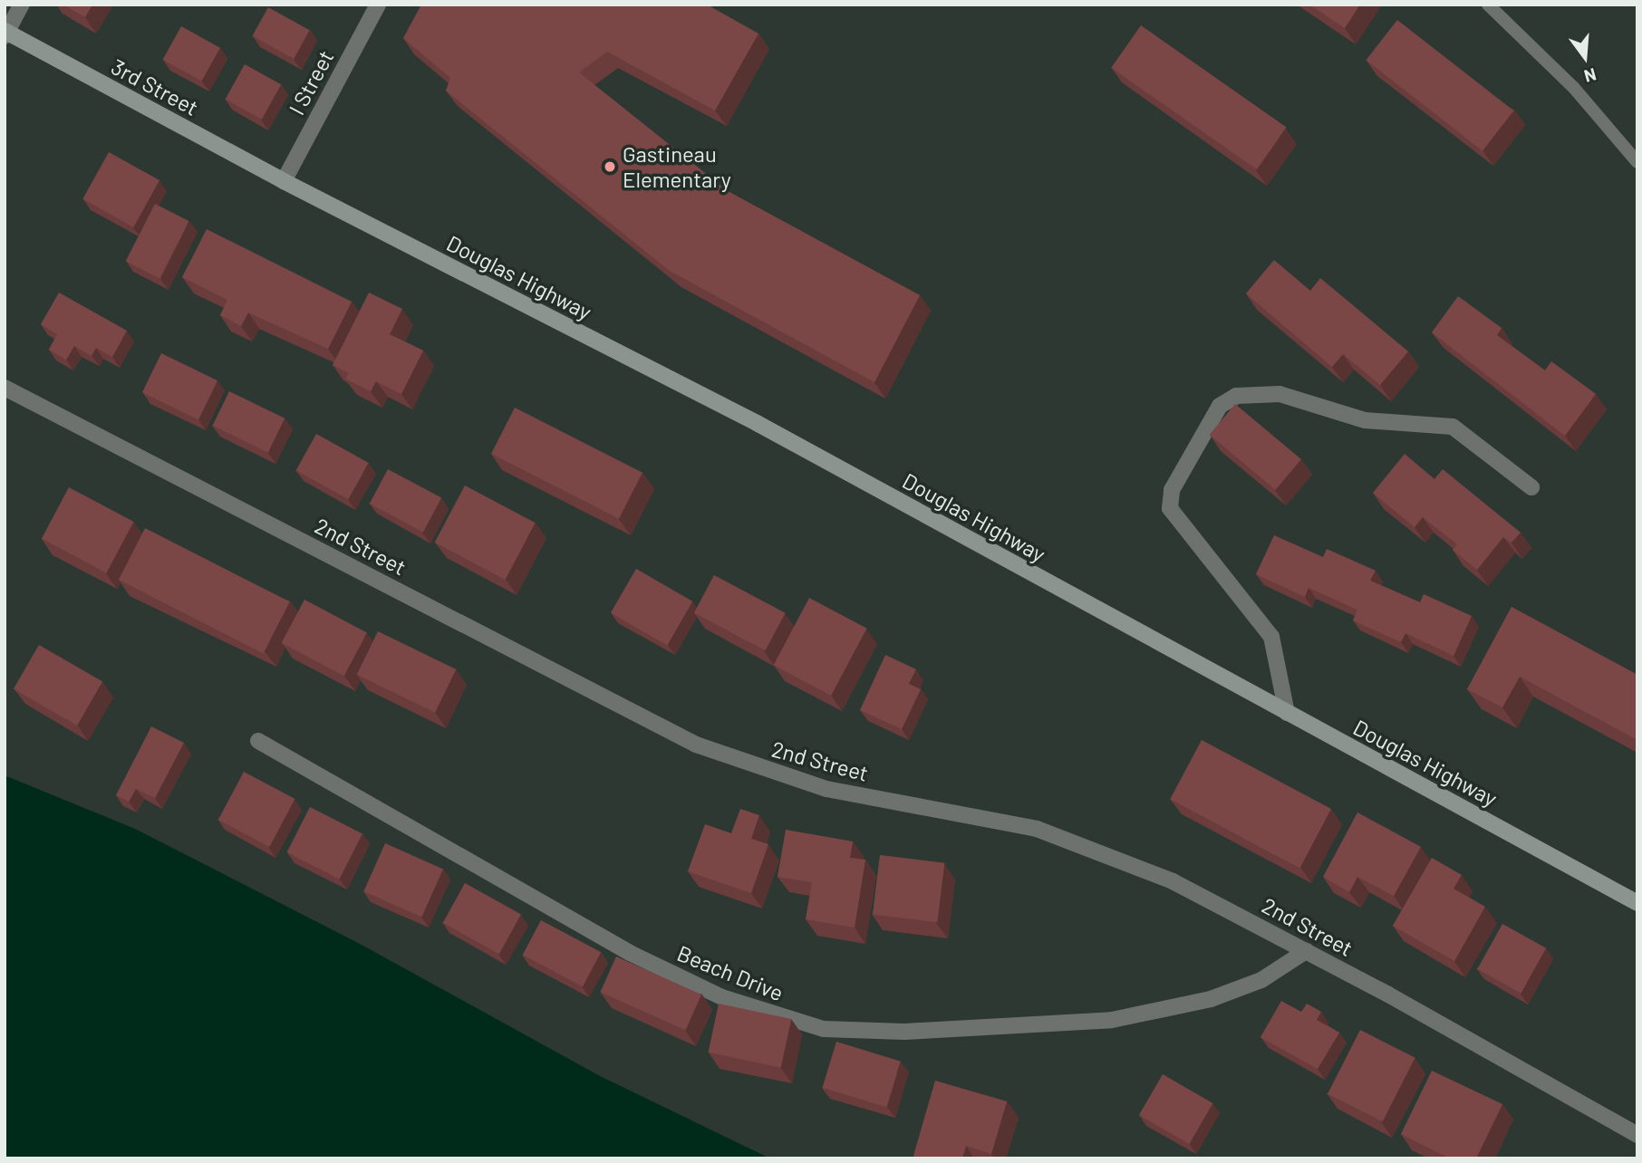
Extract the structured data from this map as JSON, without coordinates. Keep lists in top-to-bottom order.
{
  "streets": {
    "main road": ["3rd Street", "Douglas Highway"],
    "street": ["I Street", "2nd Street", "Beach Drive"]
  },
  "crossings": [
    ["I Street", "3rd Street"],
    ["I Street", "Douglas Highway"],
    ["3rd Street", "Douglas Highway"],
    ["2nd Street", "Beach Drive"]
  ],
  "places": ["Gastineau Elementary"],
  "north": "bottom"
}
